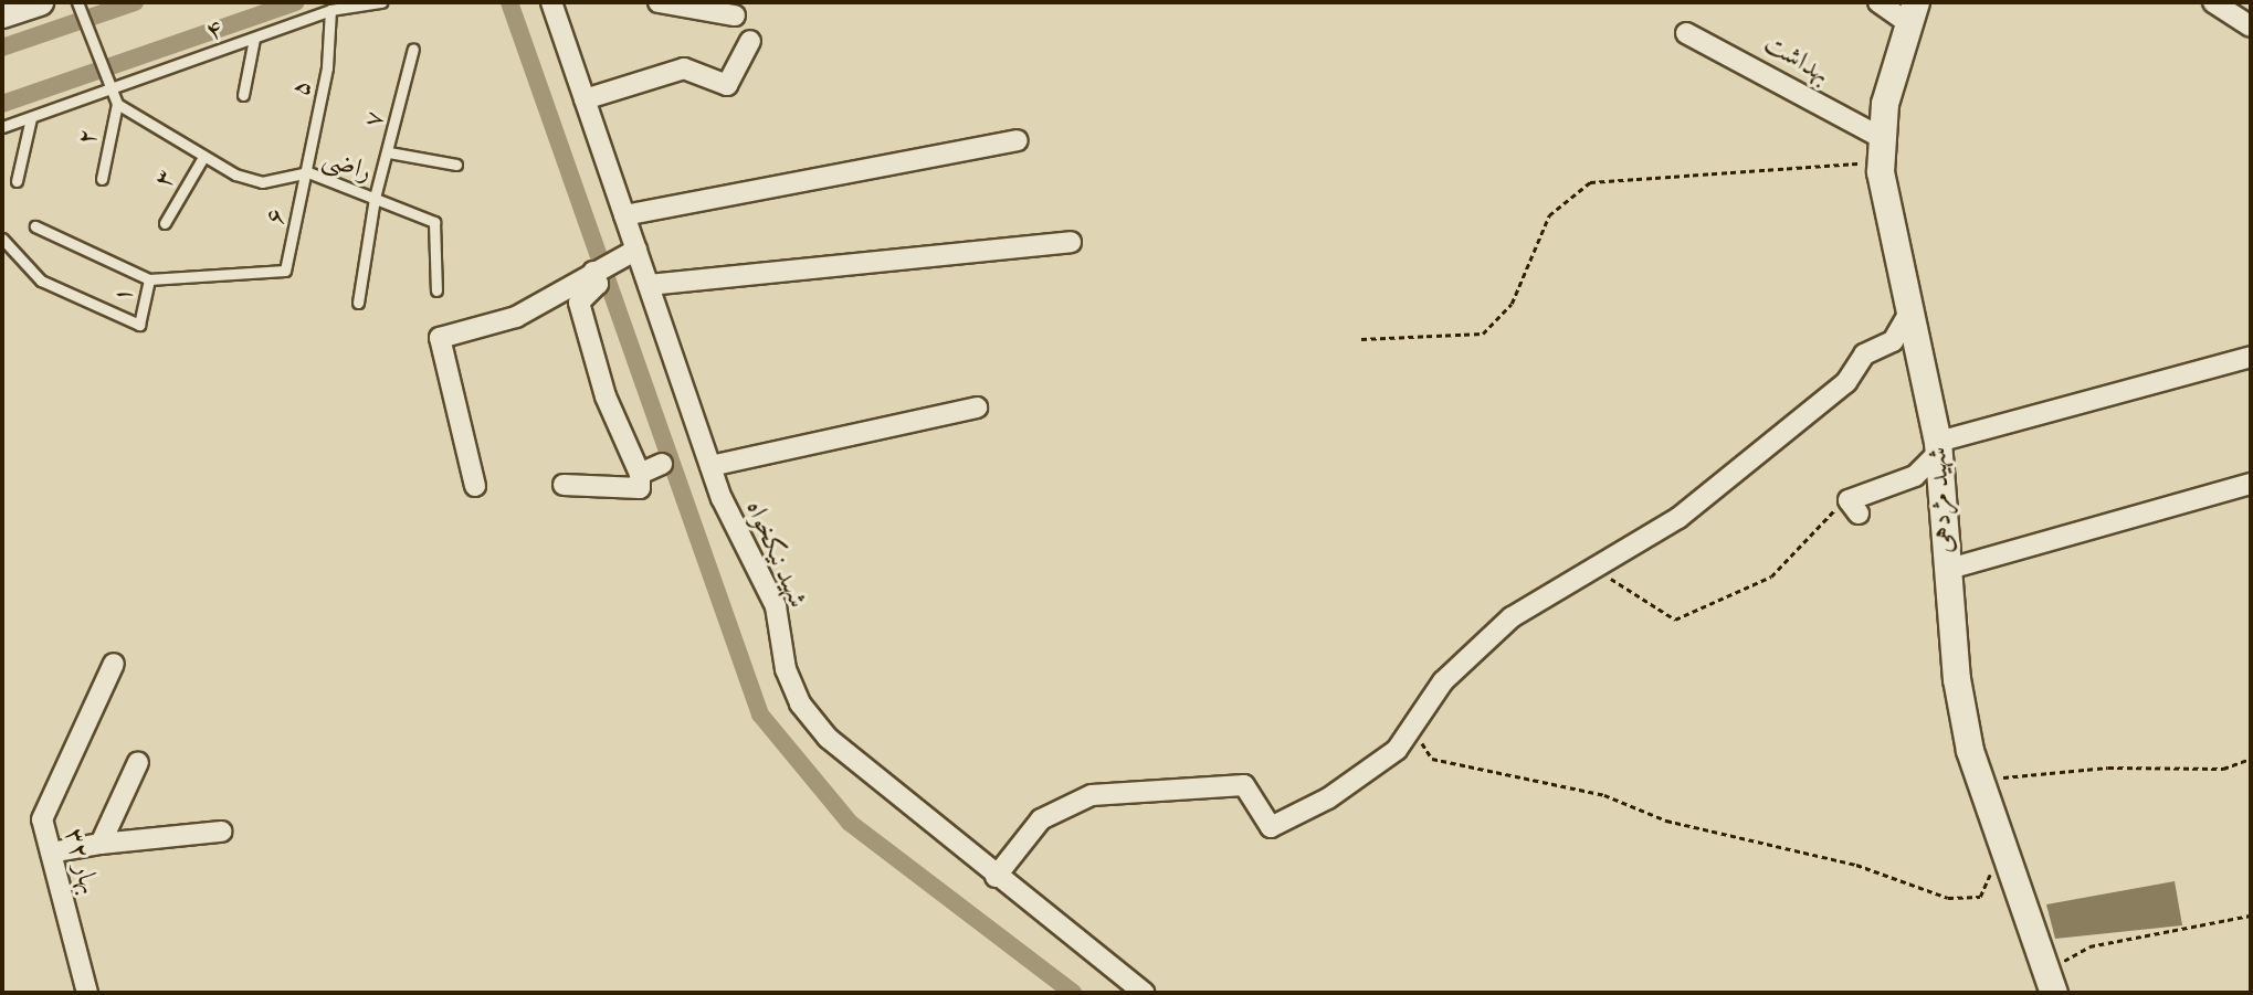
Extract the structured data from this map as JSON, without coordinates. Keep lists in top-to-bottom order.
{
  "streets": {
    "main road": ["شهید مژدهی"],
    "street": ["بهداشت", "شهید نیکخواه", "بهار ۳۲"],
    "lane": [
      "۴",
      "۵",
      "۷",
      "۲",
      "راضی",
      "۳",
      "۶",
      "۱"
    ]
  },
  "crossings": [
    ["۴", "۵"],
    ["۴", "راضی"],
    ["بهداشت", "شهید مژدهی"],
    ["۵", "راضی"],
    ["۵", "۶"],
    ["۷", "راضی"],
    ["۲", "راضی"],
    ["راضی", "۳"],
    ["راضی", "۶"],
    ["۶", "۱"]
  ]
}
